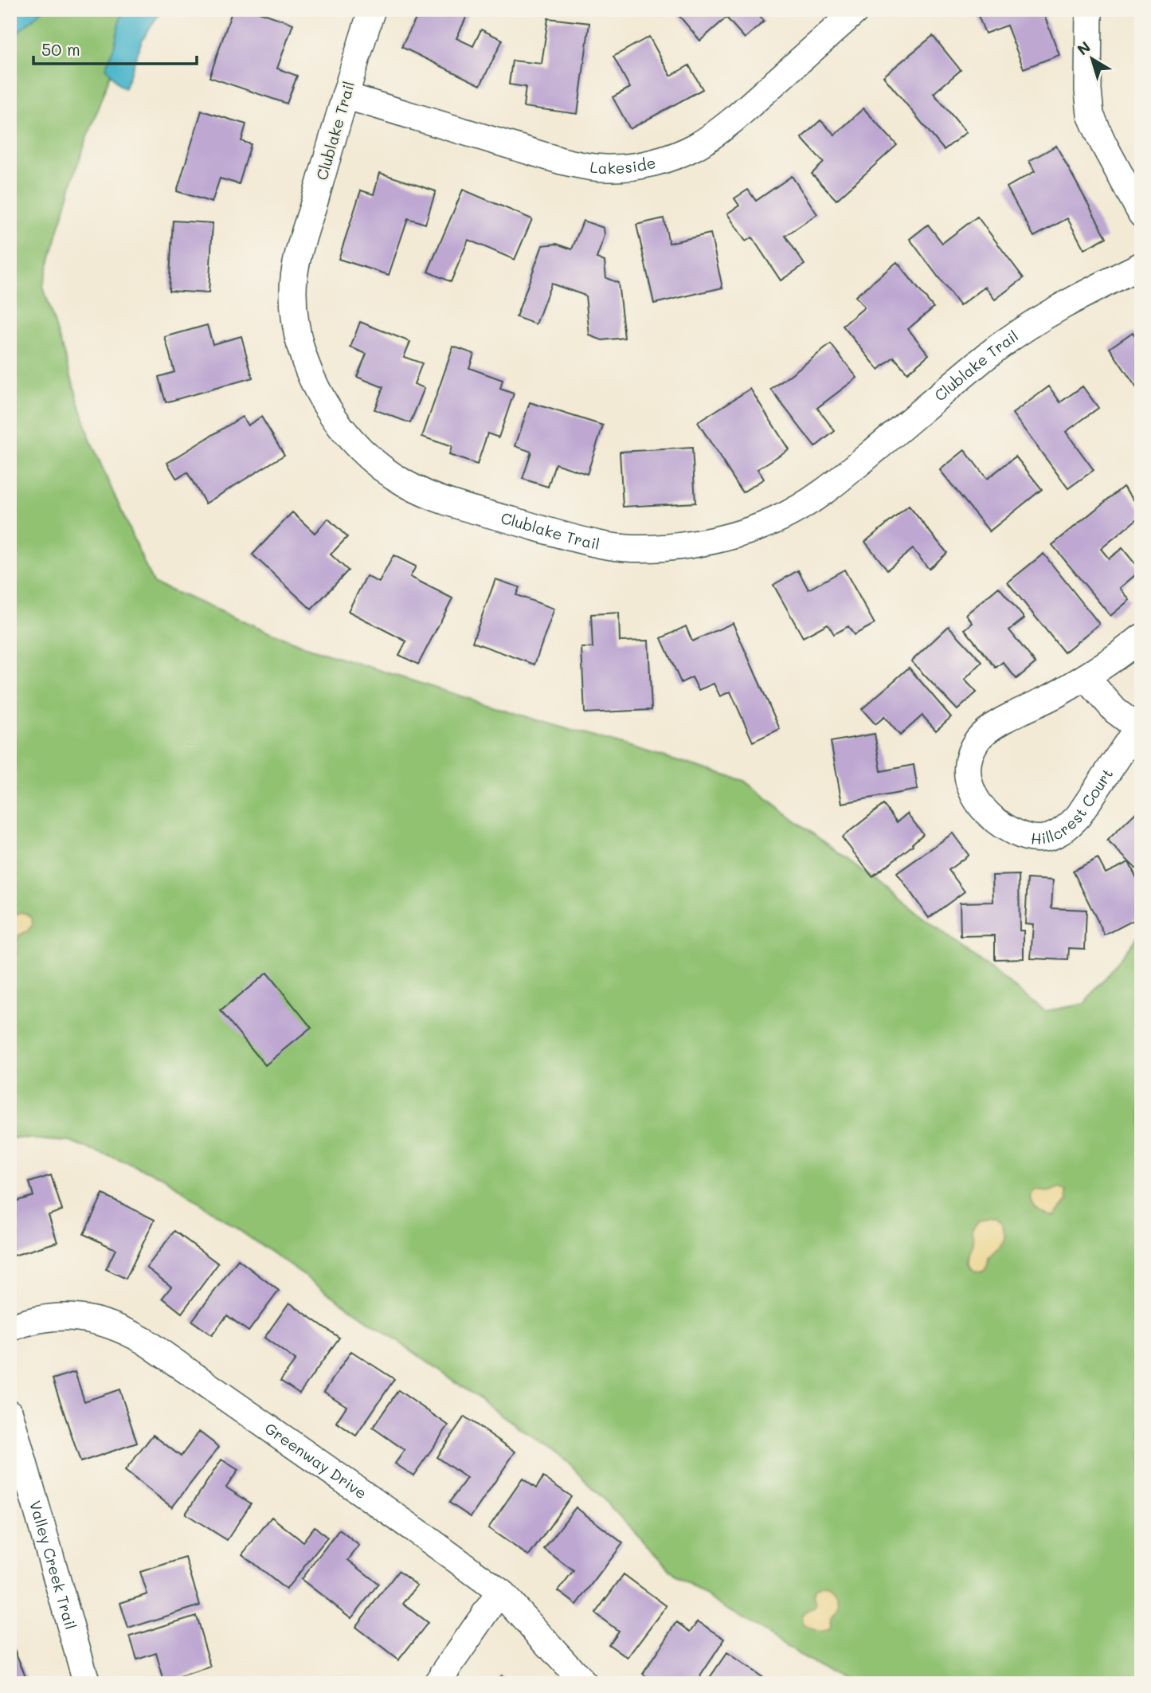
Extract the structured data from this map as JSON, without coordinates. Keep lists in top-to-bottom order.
{
  "streets": {
    "street": [
      "Clublake Trail",
      "Lakeside",
      "Hillcrest Court",
      "Greenway Drive",
      "Valley Creek Trail"
    ]
  },
  "crossings": [
    ["Clublake Trail", "Lakeside"]
  ],
  "scale_bar": "50 m",
  "north": "top left"
}
